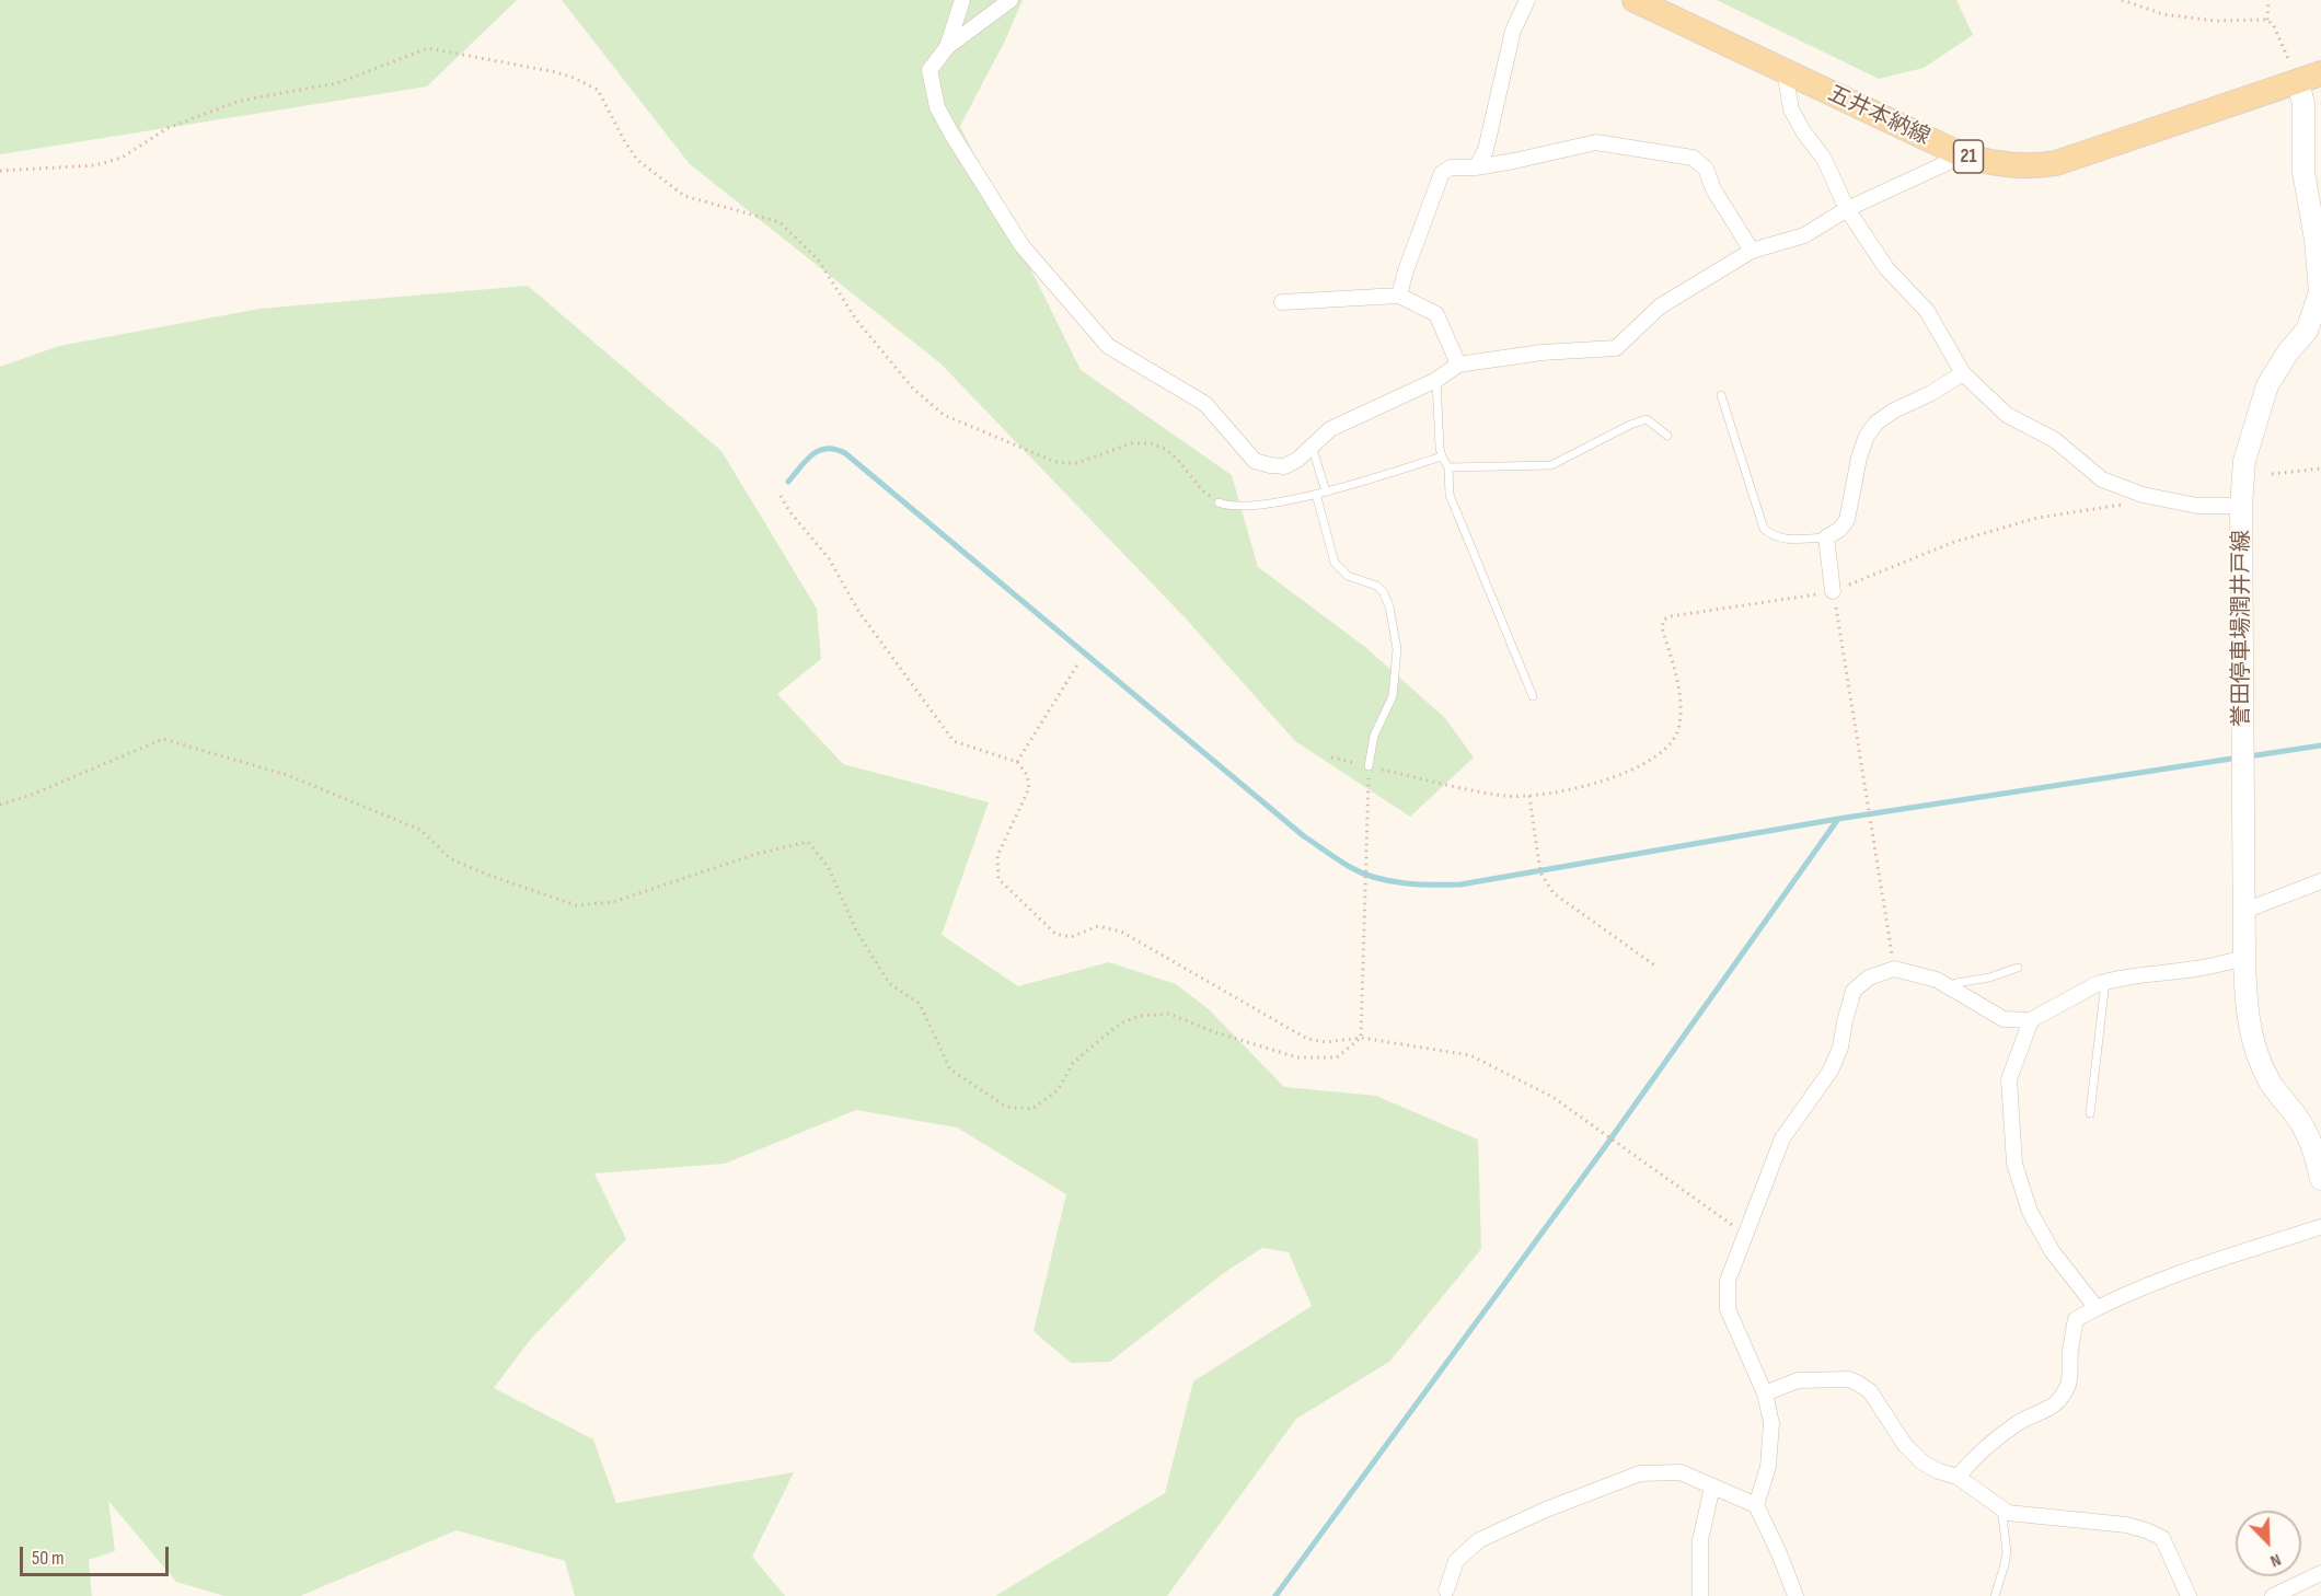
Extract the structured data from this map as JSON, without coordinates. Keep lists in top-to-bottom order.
{
  "streets": {
    "main road": ["五井本納線", "21", "誉田停車場潤井戸線"]
  },
  "crossings": [
    ["五井本納線", "誉田停車場潤井戸線"]
  ],
  "scale_bar": "50 m",
  "north": "bottom right"
}
